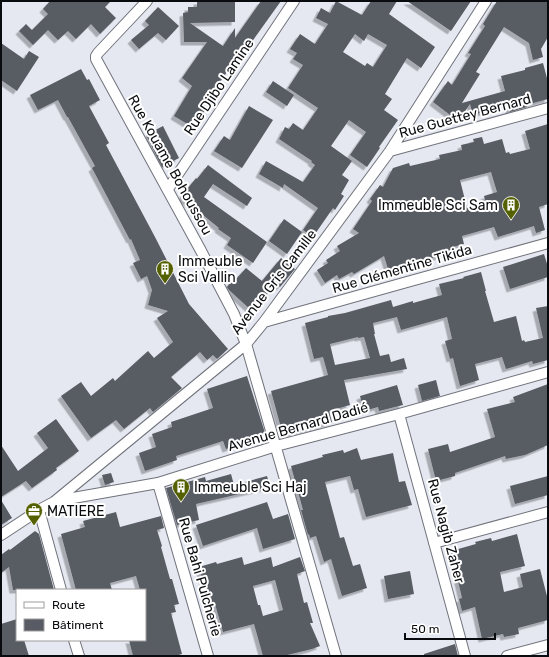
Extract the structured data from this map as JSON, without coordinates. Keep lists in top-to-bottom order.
{
  "streets": {
    "street": [
      "Rue Djibo Lamine",
      "Rue Guettey Bernard",
      "Rue Kouame Bohoussou",
      "Rue Clémentine Tikida",
      "Avenue Gris Camille",
      "Avenue Bernard Dadié",
      "Rue Nagib Zaher",
      "Rue Bahi Pulcherie"
    ]
  },
  "crossings": [
    ["Rue Djibo Lamine", "Rue Kouame Bohoussou"],
    ["Rue Guettey Bernard", "Avenue Gris Camille"],
    ["Rue Kouame Bohoussou", "Avenue Gris Camille"],
    ["Rue Kouame Bohoussou", "Avenue Bernard Dadié"],
    ["Rue Clémentine Tikida", "Avenue Gris Camille"],
    ["Avenue Gris Camille", "Avenue Bernard Dadié"],
    ["Avenue Bernard Dadié", "Rue Nagib Zaher"],
    ["Avenue Bernard Dadié", "Rue Bahi Pulcherie"]
  ],
  "places": {
    "building": ["Immeuble Sci Sam", "Immeuble Sci Vallin", "Immeuble Sci Haj"],
    "office": ["MATIERE"]
  },
  "legend": ["Route", "Bâtiment"],
  "scale_bar": "50 m"
}
